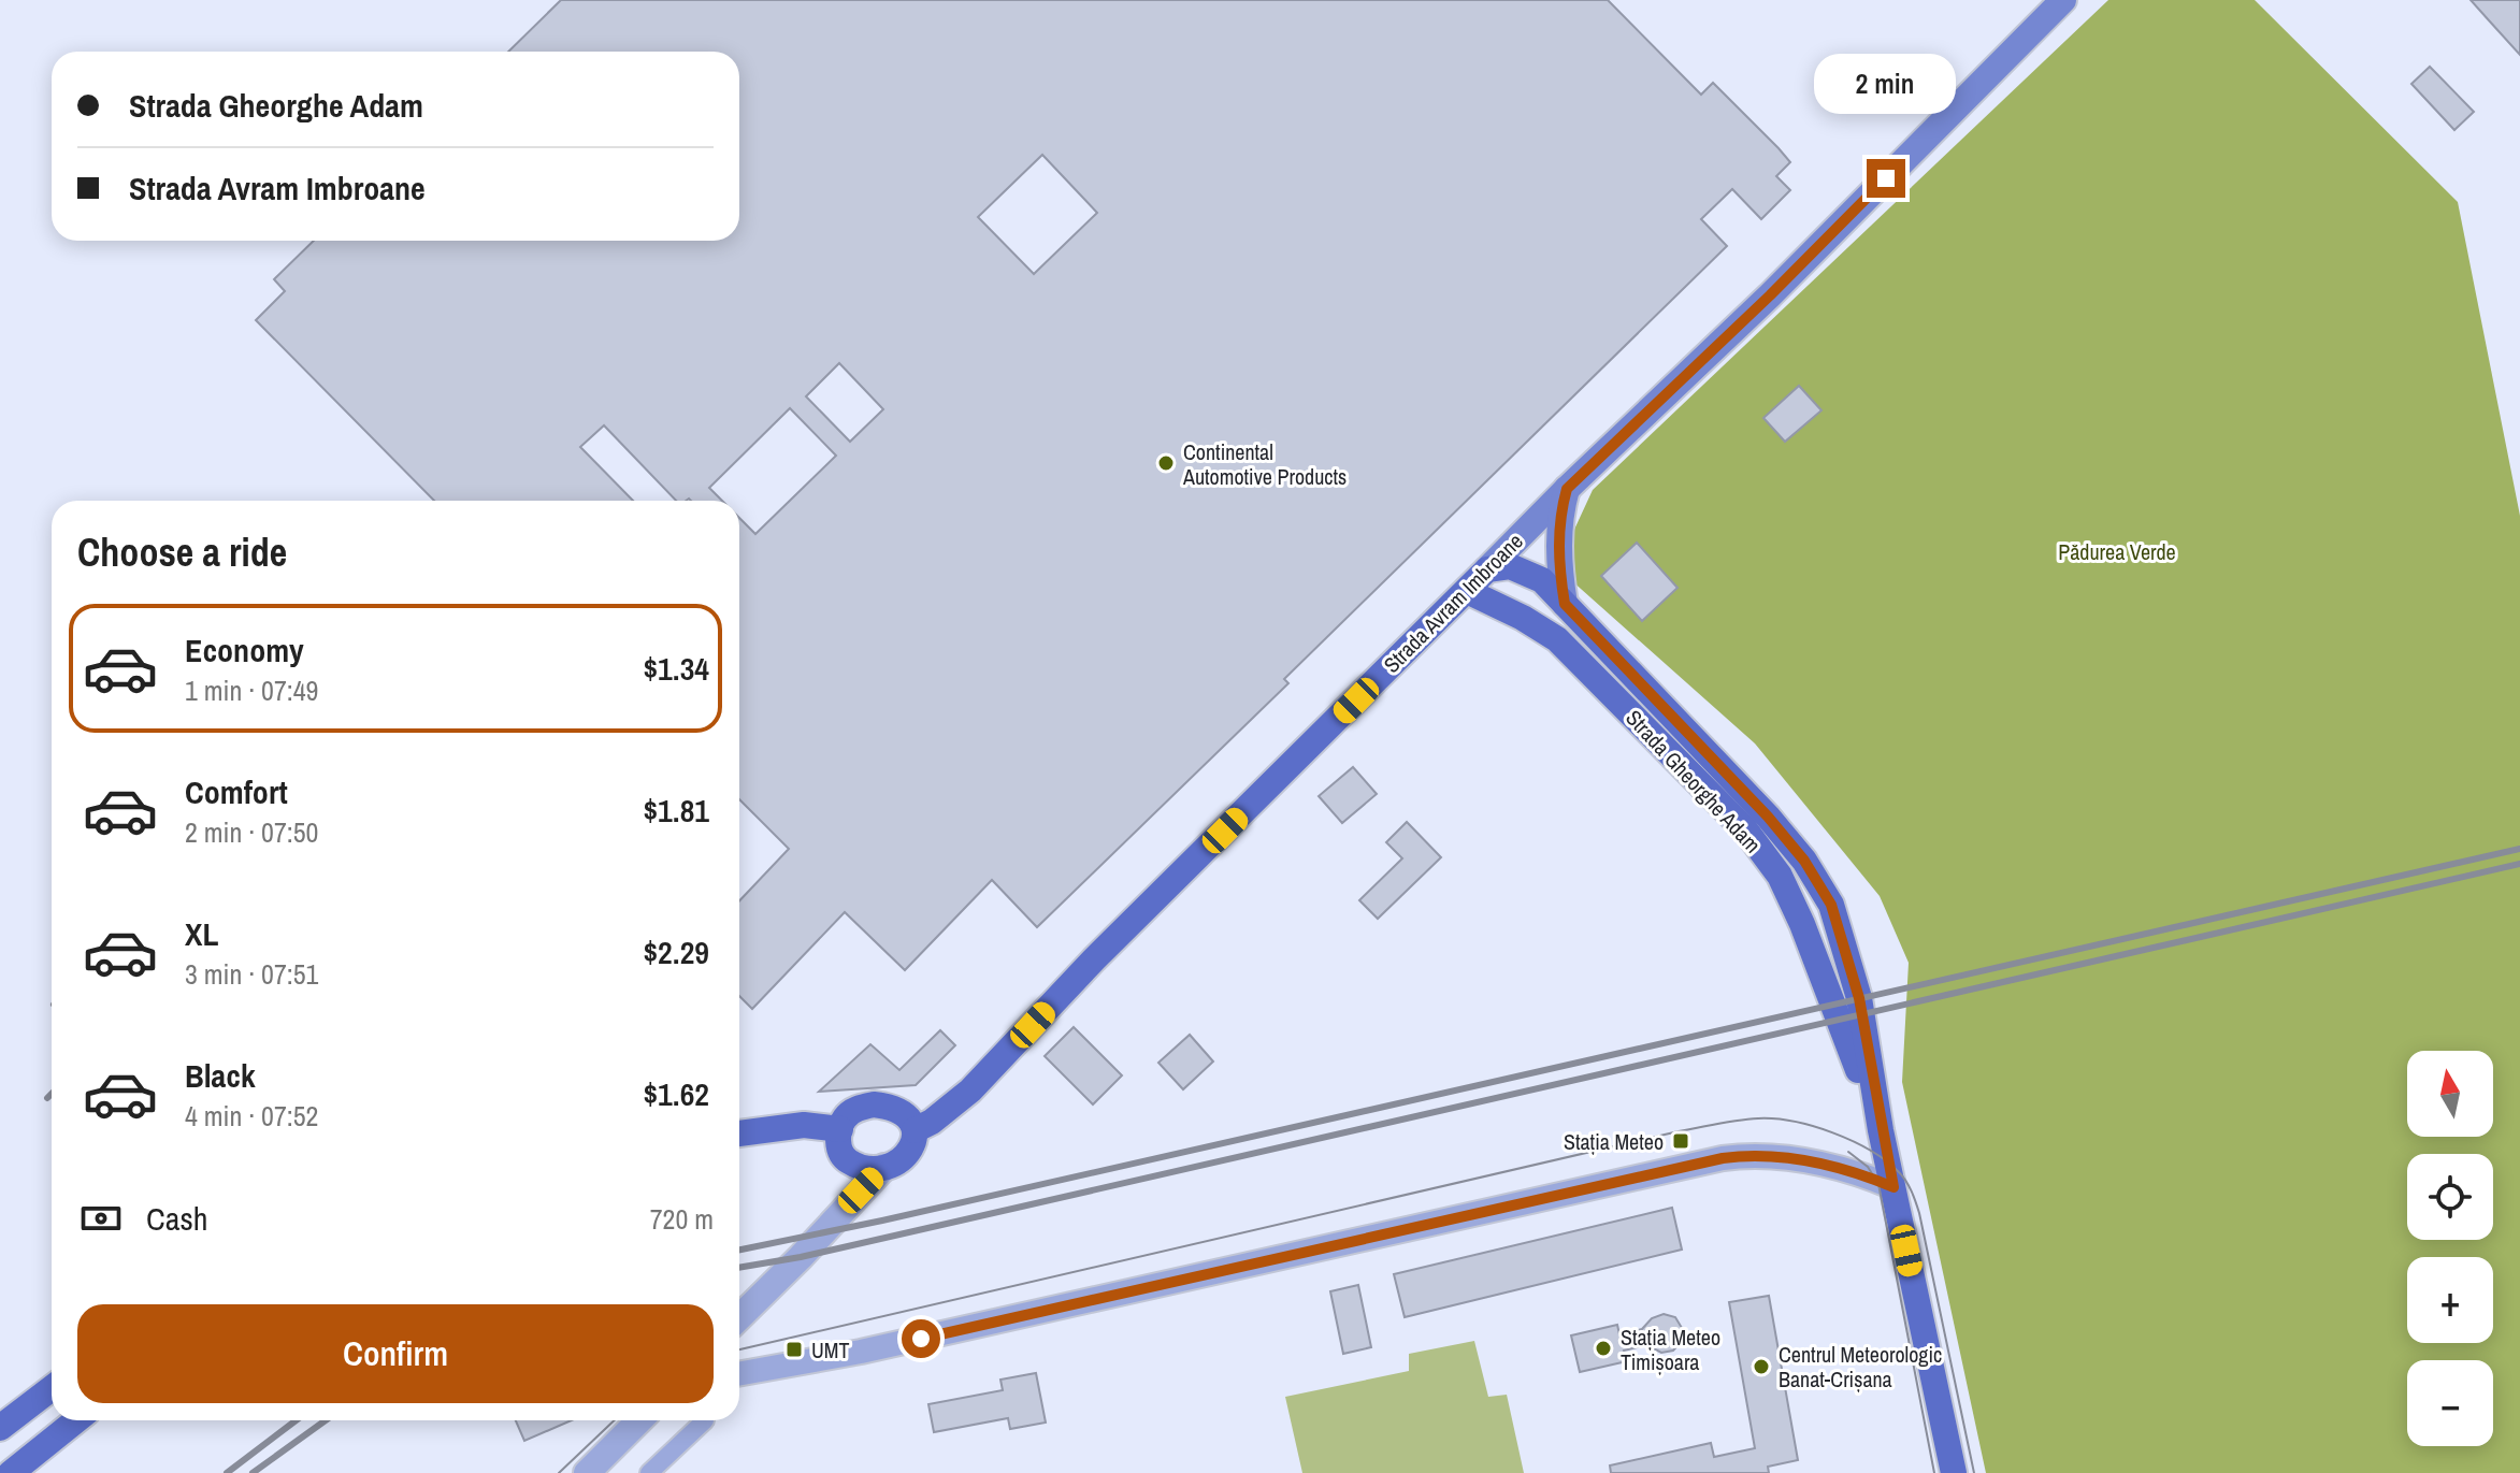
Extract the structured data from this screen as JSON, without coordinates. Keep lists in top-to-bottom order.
{
  "streets": {
    "main road": ["Strada Avram Imbroane", "Strada Gheorghe Adam"]
  },
  "crossings": [
    ["Strada Avram Imbroane", "Strada Gheorghe Adam"]
  ],
  "parks": ["Pădurea Verde"],
  "places": {
    "other": ["Continental Automotive Products", "Stația Meteo Timișoara", "Centrul Meteorologic Banat-Crișana"],
    "transit": ["Stația Meteo", "UMT"]
  },
  "north": "top",
  "page": {
    "banner": ["Strada Gheorghe Adam", "Strada Avram Imbroane"],
    "bubble": "2 min",
    "heading": "Choose a ride",
    "list": [
      {
        "name": "Economy",
        "note": "1 min · 07:49",
        "value": "$1.34"
      },
      {
        "name": "Comfort",
        "note": "2 min · 07:50",
        "value": "$1.81"
      },
      {
        "name": "XL",
        "note": "3 min · 07:51",
        "value": "$2.29"
      },
      {
        "name": "Black",
        "note": "4 min · 07:52",
        "value": "$1.62"
      }
    ],
    "map_buttons": ["+", "−"],
    "pay": ["Cash", "720 m"],
    "buttons": "Confirm"
  }
}
